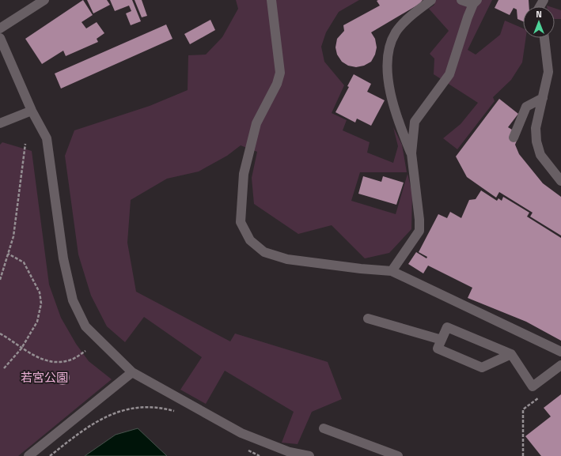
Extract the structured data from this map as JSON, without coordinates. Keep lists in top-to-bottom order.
{
  "parks": ["若宮公園"],
  "north": "top"
}
